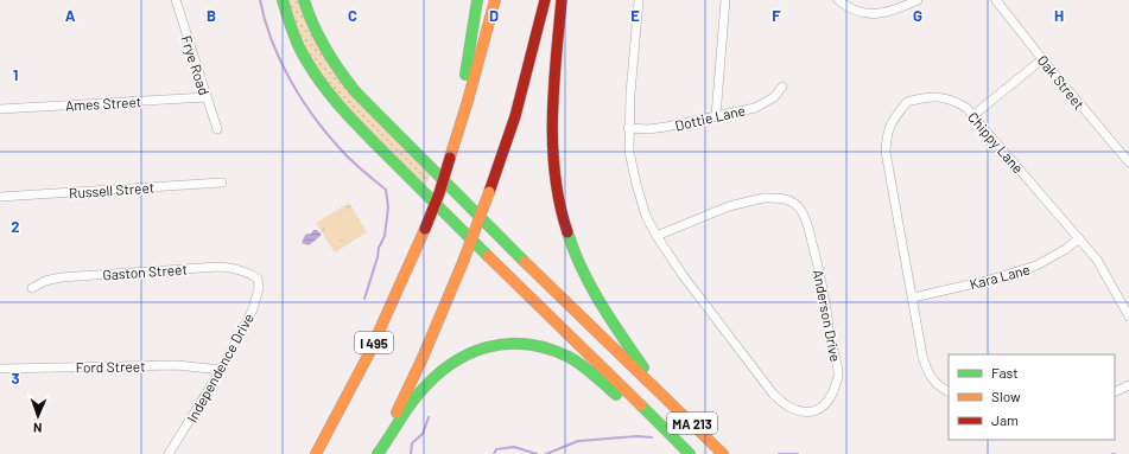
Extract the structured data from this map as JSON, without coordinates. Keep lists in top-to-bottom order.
{
  "streets": {
    "highway": ["I 495", "MA 213"],
    "street": [
      "Frye Road",
      "Oak Street",
      "Ames Street",
      "Dottie Lane",
      "Chippy Lane",
      "Russell Street",
      "Gaston Street",
      "Kara Lane",
      "Anderson Drive",
      "Ford Street",
      "Independence Drive"
    ]
  },
  "crossings": [
    ["Frye Road", "Ames Street"],
    ["Dottie Lane", "Anderson Drive"],
    ["Chippy Lane", "Kara Lane"],
    ["Gaston Street", "Independence Drive"],
    ["Ford Street", "Independence Drive"]
  ],
  "legend": ["Fast", "Slow", "Jam"],
  "north": "bottom",
  "grid": {
    "columns": [
      "A",
      "B",
      "C",
      "D",
      "E",
      "F",
      "G",
      "H"
    ],
    "rows": ["1", "2", "3"]
  }
}
